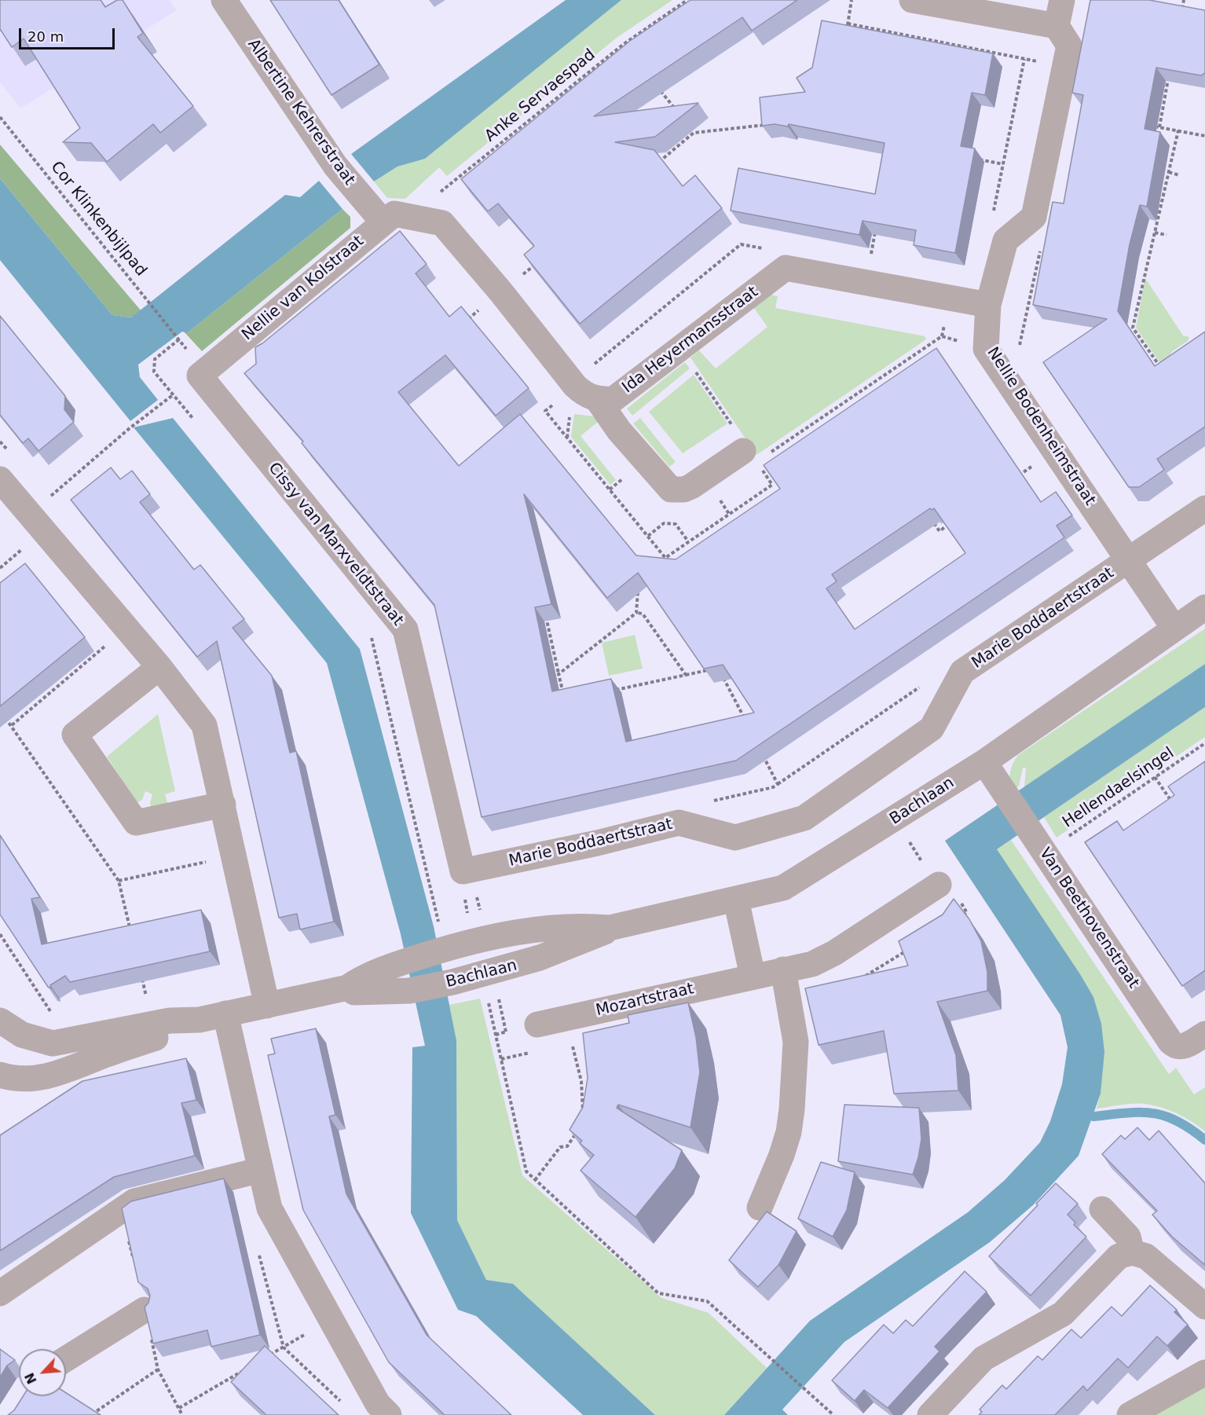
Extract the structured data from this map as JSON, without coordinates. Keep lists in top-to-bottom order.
{
  "streets": {
    "street": [
      "Albertine Kehrerstraat",
      "Nellie van Kolstraat",
      "Ida Heyermansstraat",
      "Nellie Bodenheimstraat",
      "Cissy van Marxveldtstraat",
      "Marie Boddaertstraat",
      "Bachlaan",
      "Van Beethovenstraat",
      "Mozartstraat"
    ],
    "path": ["Anke Servaespad", "Cor Klinkenbijlpad", "Hellendaelsingel"]
  },
  "crossings": [
    ["Anke Servaespad", "Nellie van Kolstraat"],
    ["Albertine Kehrerstraat", "Nellie van Kolstraat"],
    ["Nellie van Kolstraat", "Cissy van Marxveldtstraat"],
    ["Ida Heyermansstraat", "Nellie Bodenheimstraat"],
    ["Nellie Bodenheimstraat", "Marie Boddaertstraat"],
    ["Nellie Bodenheimstraat", "Bachlaan"],
    ["Cissy van Marxveldtstraat", "Marie Boddaertstraat"],
    ["Hellendaelsingel", "Van Beethovenstraat"],
    ["Bachlaan", "Van Beethovenstraat"]
  ],
  "scale_bar": "20 m",
  "north": "bottom left"
}
